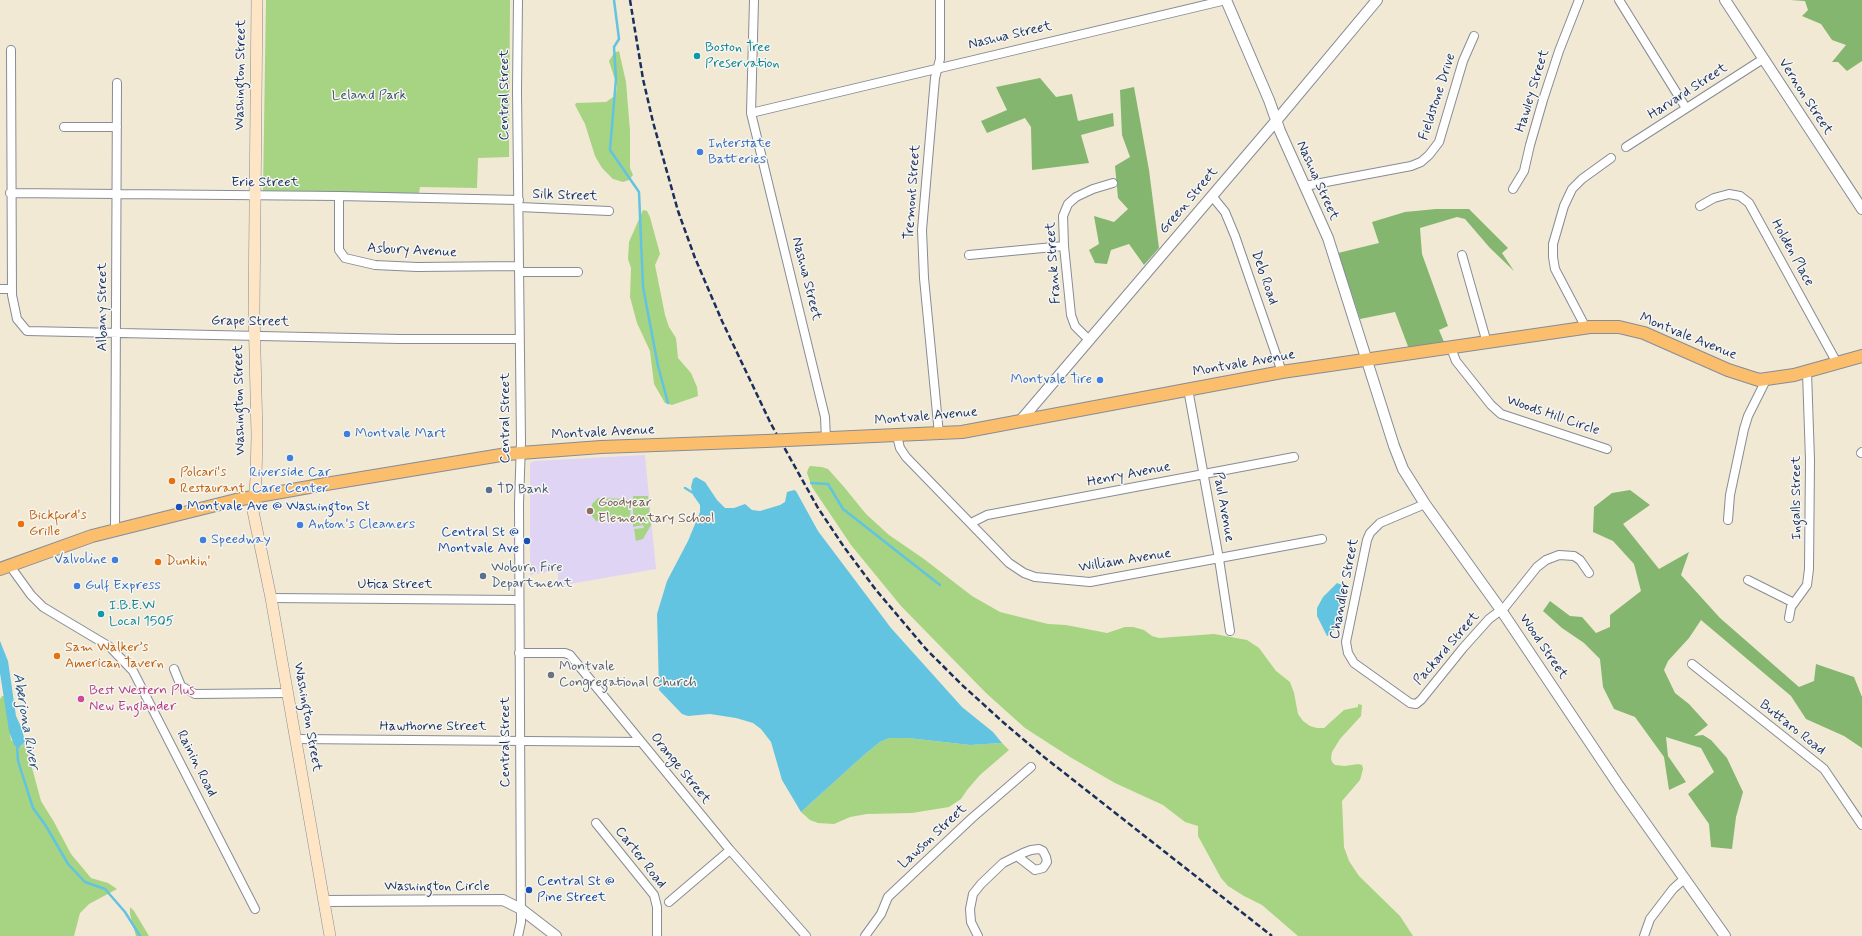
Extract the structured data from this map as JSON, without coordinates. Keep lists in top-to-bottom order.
{
  "streets": {
    "main road": ["Washington Street", "Montvale Avenue"],
    "street": [
      "Nashua Street",
      "Hawley Street",
      "Harvard Street",
      "Central Street",
      "Fieldstone Drive",
      "Vernon Street",
      "Erie Street",
      "Tremont Street",
      "Silk Street",
      "Green Street",
      "Asbury Avenue",
      "Holden Place",
      "Frank Street",
      "Deb Road",
      "Albany Street",
      "Grape Street",
      "Woods Hill Circle",
      "Henry Avenue",
      "Ingalls Street",
      "Paul Avenue",
      "William Avenue",
      "Utica Street",
      "Chandler Street",
      "Wood Street",
      "Packard Street",
      "Hawthorne Street",
      "Buttaro Road",
      "Rainin Road",
      "Orange Street",
      "Lawson Street",
      "Carter Road",
      "Washington Circle"
    ]
  },
  "crossings": [
    ["Nashua Street", "Fieldstone Drive"],
    ["Nashua Street", "Tremont Street"],
    ["Nashua Street", "Green Street"],
    ["Nashua Street", "Montvale Avenue"],
    ["Nashua Street", "Wood Street"],
    ["Washington Street", "Erie Street"],
    ["Washington Street", "Grape Street"],
    ["Washington Street", "Montvale Avenue"],
    ["Washington Street", "Utica Street"],
    ["Washington Street", "Hawthorne Street"],
    ["Washington Street", "Washington Circle"],
    ["Harvard Street", "Vernon Street"],
    ["Central Street", "Erie Street"],
    ["Central Street", "Silk Street"],
    ["Central Street", "Asbury Avenue"],
    ["Central Street", "Grape Street"],
    ["Central Street", "Montvale Avenue"],
    ["Central Street", "Utica Street"],
    ["Central Street", "Hawthorne Street"],
    ["Central Street", "Orange Street"],
    ["Central Street", "Washington Circle"],
    ["Erie Street", "Silk Street"],
    ["Erie Street", "Asbury Avenue"],
    ["Erie Street", "Albany Street"],
    ["Tremont Street", "Montvale Avenue"],
    ["Green Street", "Frank Street"],
    ["Green Street", "Deb Road"],
    ["Green Street", "Montvale Avenue"],
    ["Holden Place", "Montvale Avenue"],
    ["Deb Road", "Montvale Avenue"],
    ["Albany Street", "Grape Street"],
    ["Albany Street", "Montvale Avenue"],
    ["Montvale Avenue", "Woods Hill Circle"],
    ["Montvale Avenue", "Ingalls Street"],
    ["Montvale Avenue", "Paul Avenue"],
    ["Montvale Avenue", "William Avenue"],
    ["Montvale Avenue", "Wood Street"],
    ["Montvale Avenue", "Rainin Road"],
    ["Henry Avenue", "Paul Avenue"],
    ["Henry Avenue", "William Avenue"],
    ["Paul Avenue", "William Avenue"],
    ["Chandler Street", "Wood Street"],
    ["Chandler Street", "Packard Street"],
    ["Wood Street", "Packard Street"],
    ["Hawthorne Street", "Orange Street"]
  ],
  "water": ["Aberjona River"],
  "parks": ["Leland Park"],
  "places": [
    "Boston Tree Preservation",
    "Interstate Batteries",
    "Montvale Tire",
    "Montvale Mart",
    "Riverside Car Care Center",
    "Polcari's Restaurant",
    "TD Bank",
    "Montvale Ave @ Washington St",
    "Goodyear Elementary School",
    "Bickford's Grille",
    "Anton's Cleaners",
    "Speedway",
    "Central St @ Montvale Ave",
    "Valvoline",
    "Dunkin'",
    "Woburn Fire Department",
    "Gulf Express",
    "I.B.E.W Local 1505",
    "Sam Walker’s American Tavern",
    "Montvale Congregational Church",
    "Best Western Plus New Englander",
    "Central St @ Pine Street"
  ]
}
